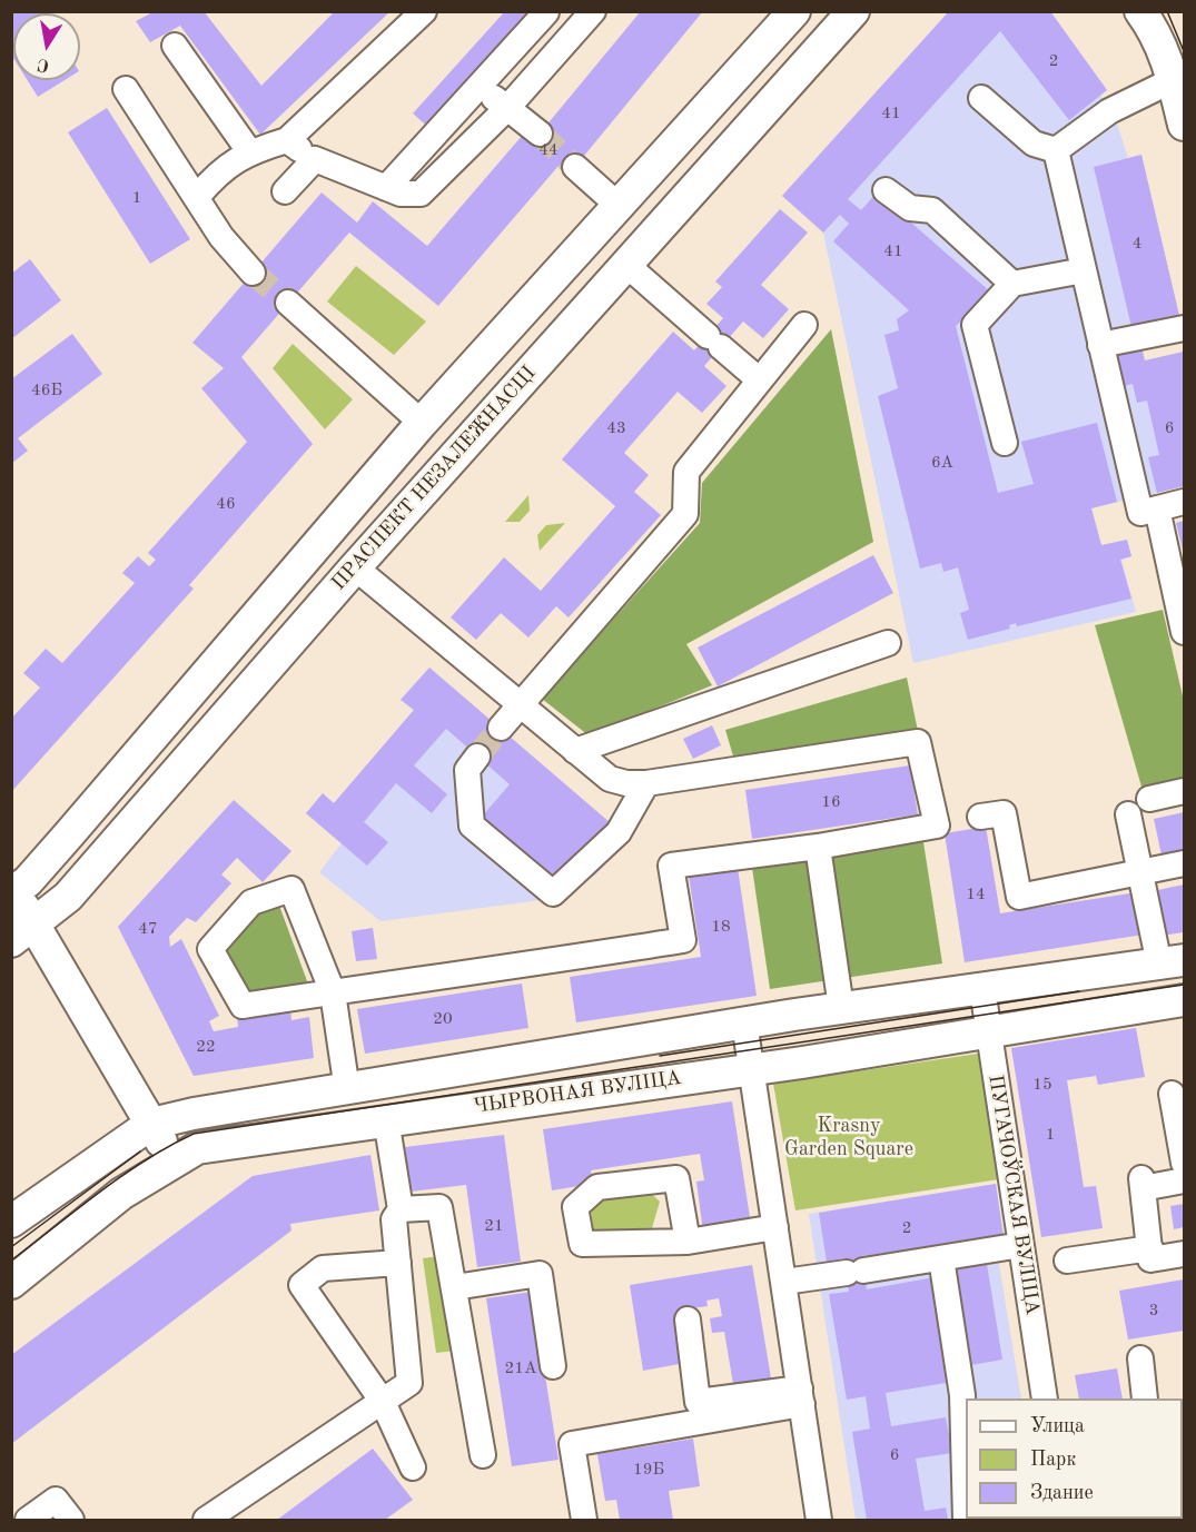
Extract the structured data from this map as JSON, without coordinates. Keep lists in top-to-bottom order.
{
  "streets": {
    "main road": ["ПРАСПЕКТ НЕЗАЛЕЖНАСЦІ", "ЧЫРВОНАЯ ВУЛІЦА"],
    "street": ["ПУГАЧОЎСКАЯ ВУЛІЦА"]
  },
  "crossings": [
    ["ЧЫРВОНАЯ ВУЛІЦА", "ПУГАЧОЎСКАЯ ВУЛІЦА"]
  ],
  "parks": ["Krasny Garden Square"],
  "house_numbers": [
    "2",
    "41",
    "44",
    "1",
    "4",
    "41",
    "46Б",
    "43",
    "6",
    "6А",
    "46",
    "16",
    "14",
    "18",
    "47",
    "20",
    "22",
    "15",
    "1",
    "21",
    "2",
    "3",
    "21А",
    "6",
    "19Б"
  ],
  "legend": ["Улица", "Парк", "Здание"],
  "north": "bottom"
}
